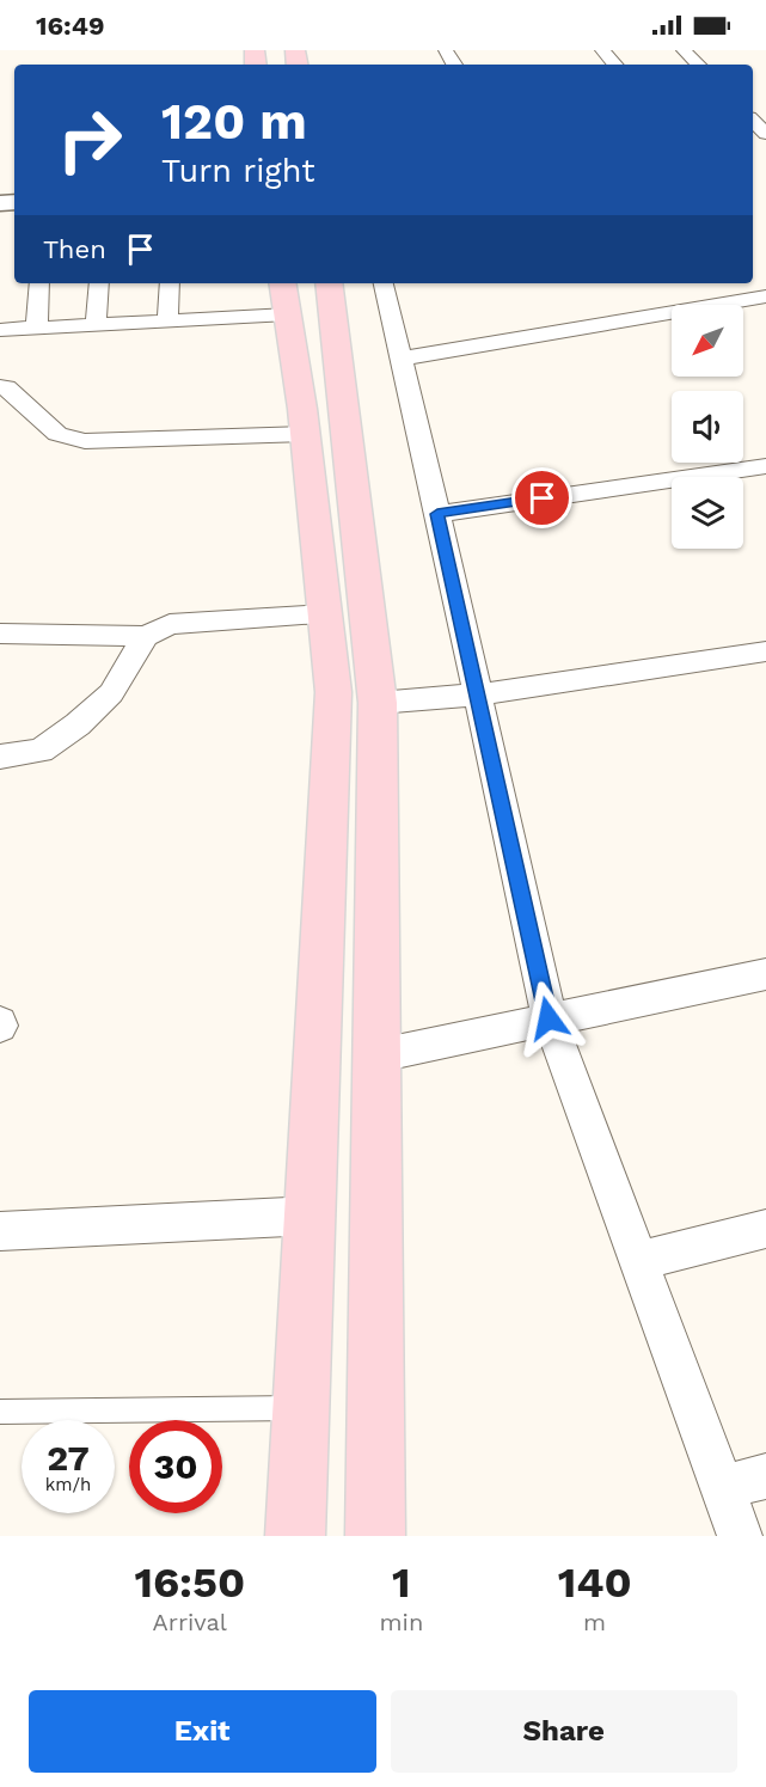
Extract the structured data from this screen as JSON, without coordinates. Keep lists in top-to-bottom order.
{
  "north": "bottom left",
  "page": {
    "status": "16:49",
    "turn": ["120 m", "Turn right"],
    "then": "Then",
    "speed": "27 km/h",
    "limit": "30",
    "eta": [
      "16:50",
      "Arrival",
      "1",
      "min",
      "140",
      "m"
    ],
    "buttons": ["Exit", "Share"]
  }
}
